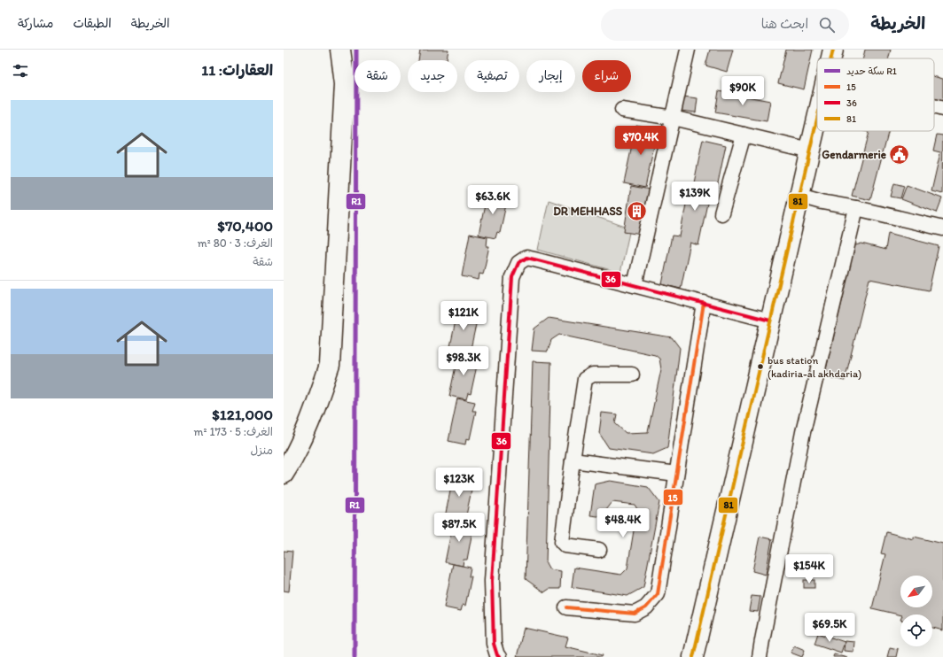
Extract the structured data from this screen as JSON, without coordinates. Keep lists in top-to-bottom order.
{
  "places": {
    "public building": ["Gendarmerie"],
    "building": ["DR MEHHASS"],
    "other": ["bus station (kadiria-al akhdaria)"]
  },
  "lines": [
    "rail line R1",
    "transit line 81",
    "transit line 36",
    "transit line 15"
  ],
  "legend": [
    "سكة حديد R1",
    "15",
    "36",
    "81"
  ],
  "north": "bottom left",
  "page": {
    "header": "الخريطة",
    "search": "ابحث هنا",
    "nav": ["الخريطة", "الطبقات", "مشاركة"],
    "heading": "العقارات: 11",
    "chip": [
      "شراء",
      "إيجار",
      "تصفية",
      "جديد",
      "شقة"
    ],
    "price": [
      "$90K",
      "$70.4K",
      "$139K",
      "$63.6K",
      "$121K",
      "$98.3K",
      "$123K",
      "$48.4K",
      "$87.5K",
      "$154K",
      "$69.5K"
    ],
    "list": [
      {
        "name": "$70,400",
        "note": "الغرف: 3 · 80 m² · شقة"
      },
      {
        "name": "$121,000",
        "note": "الغرف: 5 · 173 m² · منزل"
      }
    ]
  }
}
